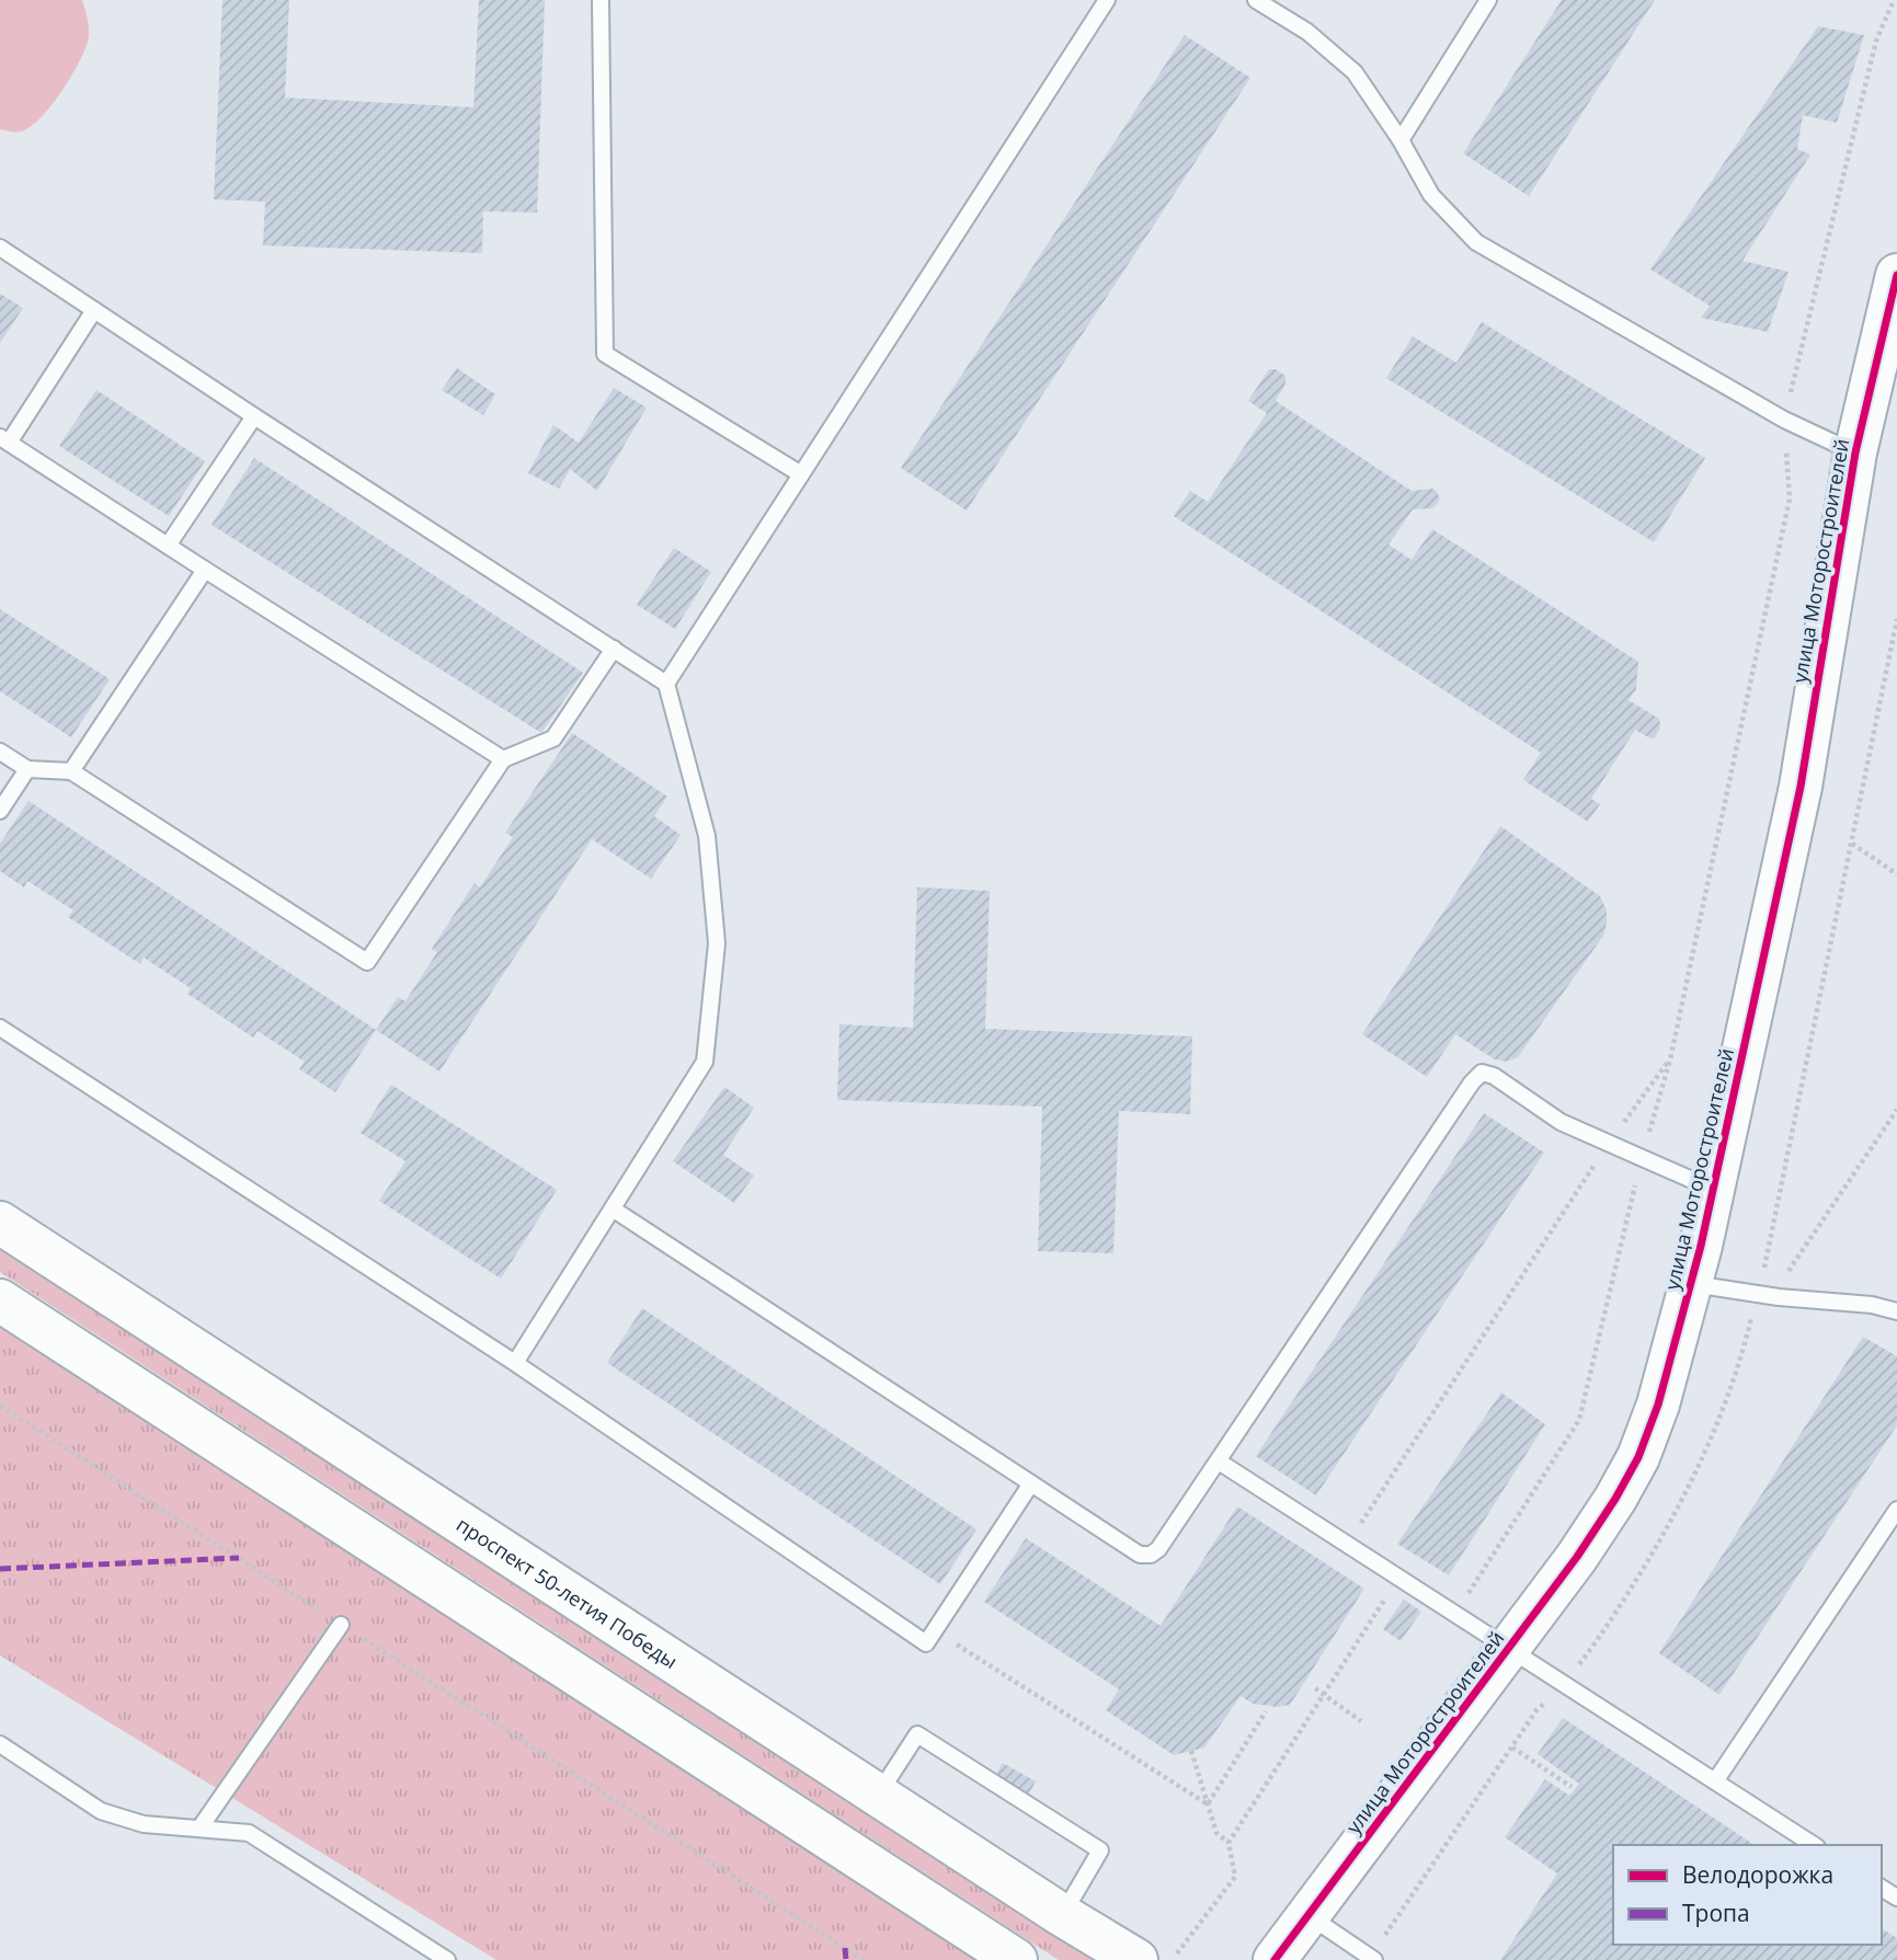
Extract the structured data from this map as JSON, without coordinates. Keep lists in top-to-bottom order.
{
  "streets": {
    "main road": ["улица Моторостроителей", "проспект 50-летия Победы"]
  },
  "legend": ["Велодорожка", "Тропа"]
}
